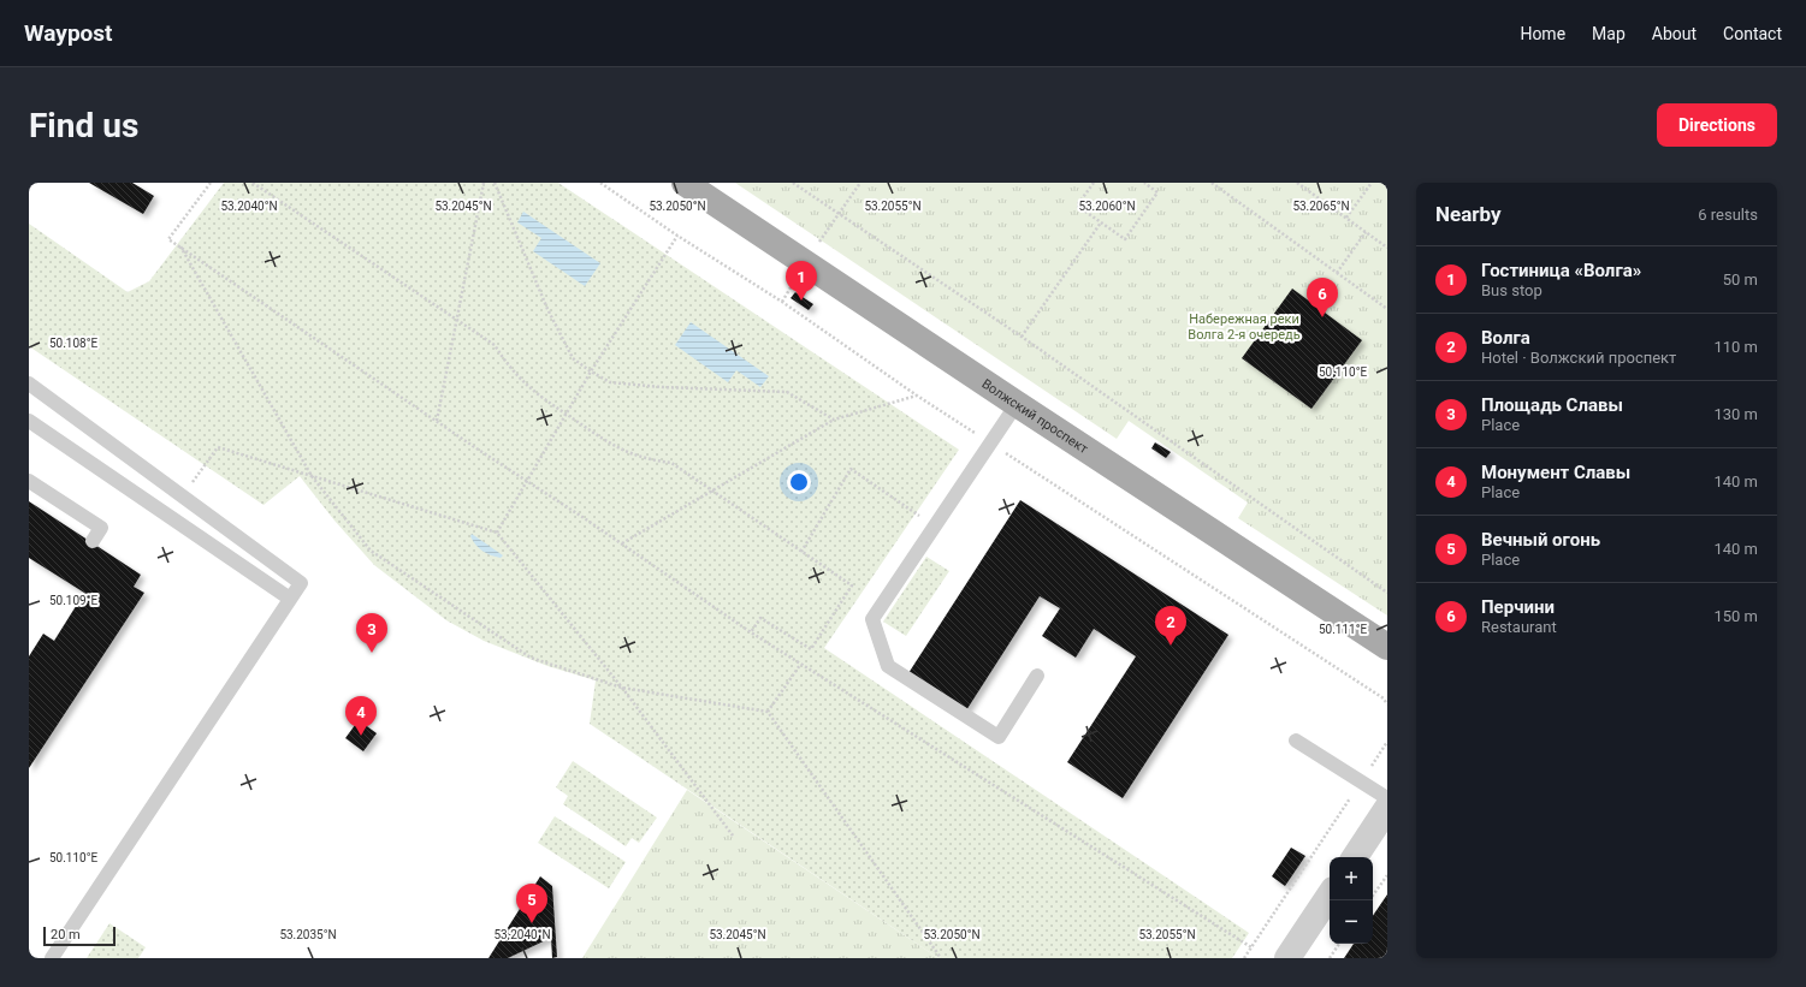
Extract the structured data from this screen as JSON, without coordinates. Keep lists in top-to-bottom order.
{
  "streets": {
    "main road": ["Волжский проспект"]
  },
  "parks": ["Набережная реки Волга 2-я очередь"],
  "scale_bar": "20 m",
  "page": {
    "header": "Waypost",
    "nav": [
      "Home",
      "Map",
      "About",
      "Contact"
    ],
    "buttons": "Directions",
    "title": "Find us",
    "heading": ["Nearby", "6 results"],
    "list": [
      {
        "mark": "1",
        "name": "Гостиница «Волга»",
        "note": "Bus stop",
        "value": "50 m"
      },
      {
        "mark": "2",
        "name": "Волга",
        "note": "Hotel · Волжский проспект",
        "value": "110 m"
      },
      {
        "mark": "3",
        "name": "Площадь Славы",
        "note": "Place",
        "value": "130 m"
      },
      {
        "mark": "4",
        "name": "Монумент Славы",
        "note": "Place",
        "value": "140 m"
      },
      {
        "mark": "5",
        "name": "Вечный огонь",
        "note": "Place",
        "value": "140 m"
      },
      {
        "mark": "6",
        "name": "Перчини",
        "note": "Restaurant",
        "value": "150 m"
      }
    ],
    "pins": [
      "1",
      "6",
      "2",
      "3",
      "4",
      "5"
    ],
    "map_buttons": ["+", "−"],
    "scale": "20 m"
  },
  "coordinates": [
    "53.2055°N",
    "53.2060°N",
    "53.2040°N",
    "53.2045°N",
    "53.2050°N",
    "53.2065°N",
    "50.108°E",
    "50.110°E",
    "50.109°E",
    "50.111°E",
    "53.2035°N"
  ]
}
